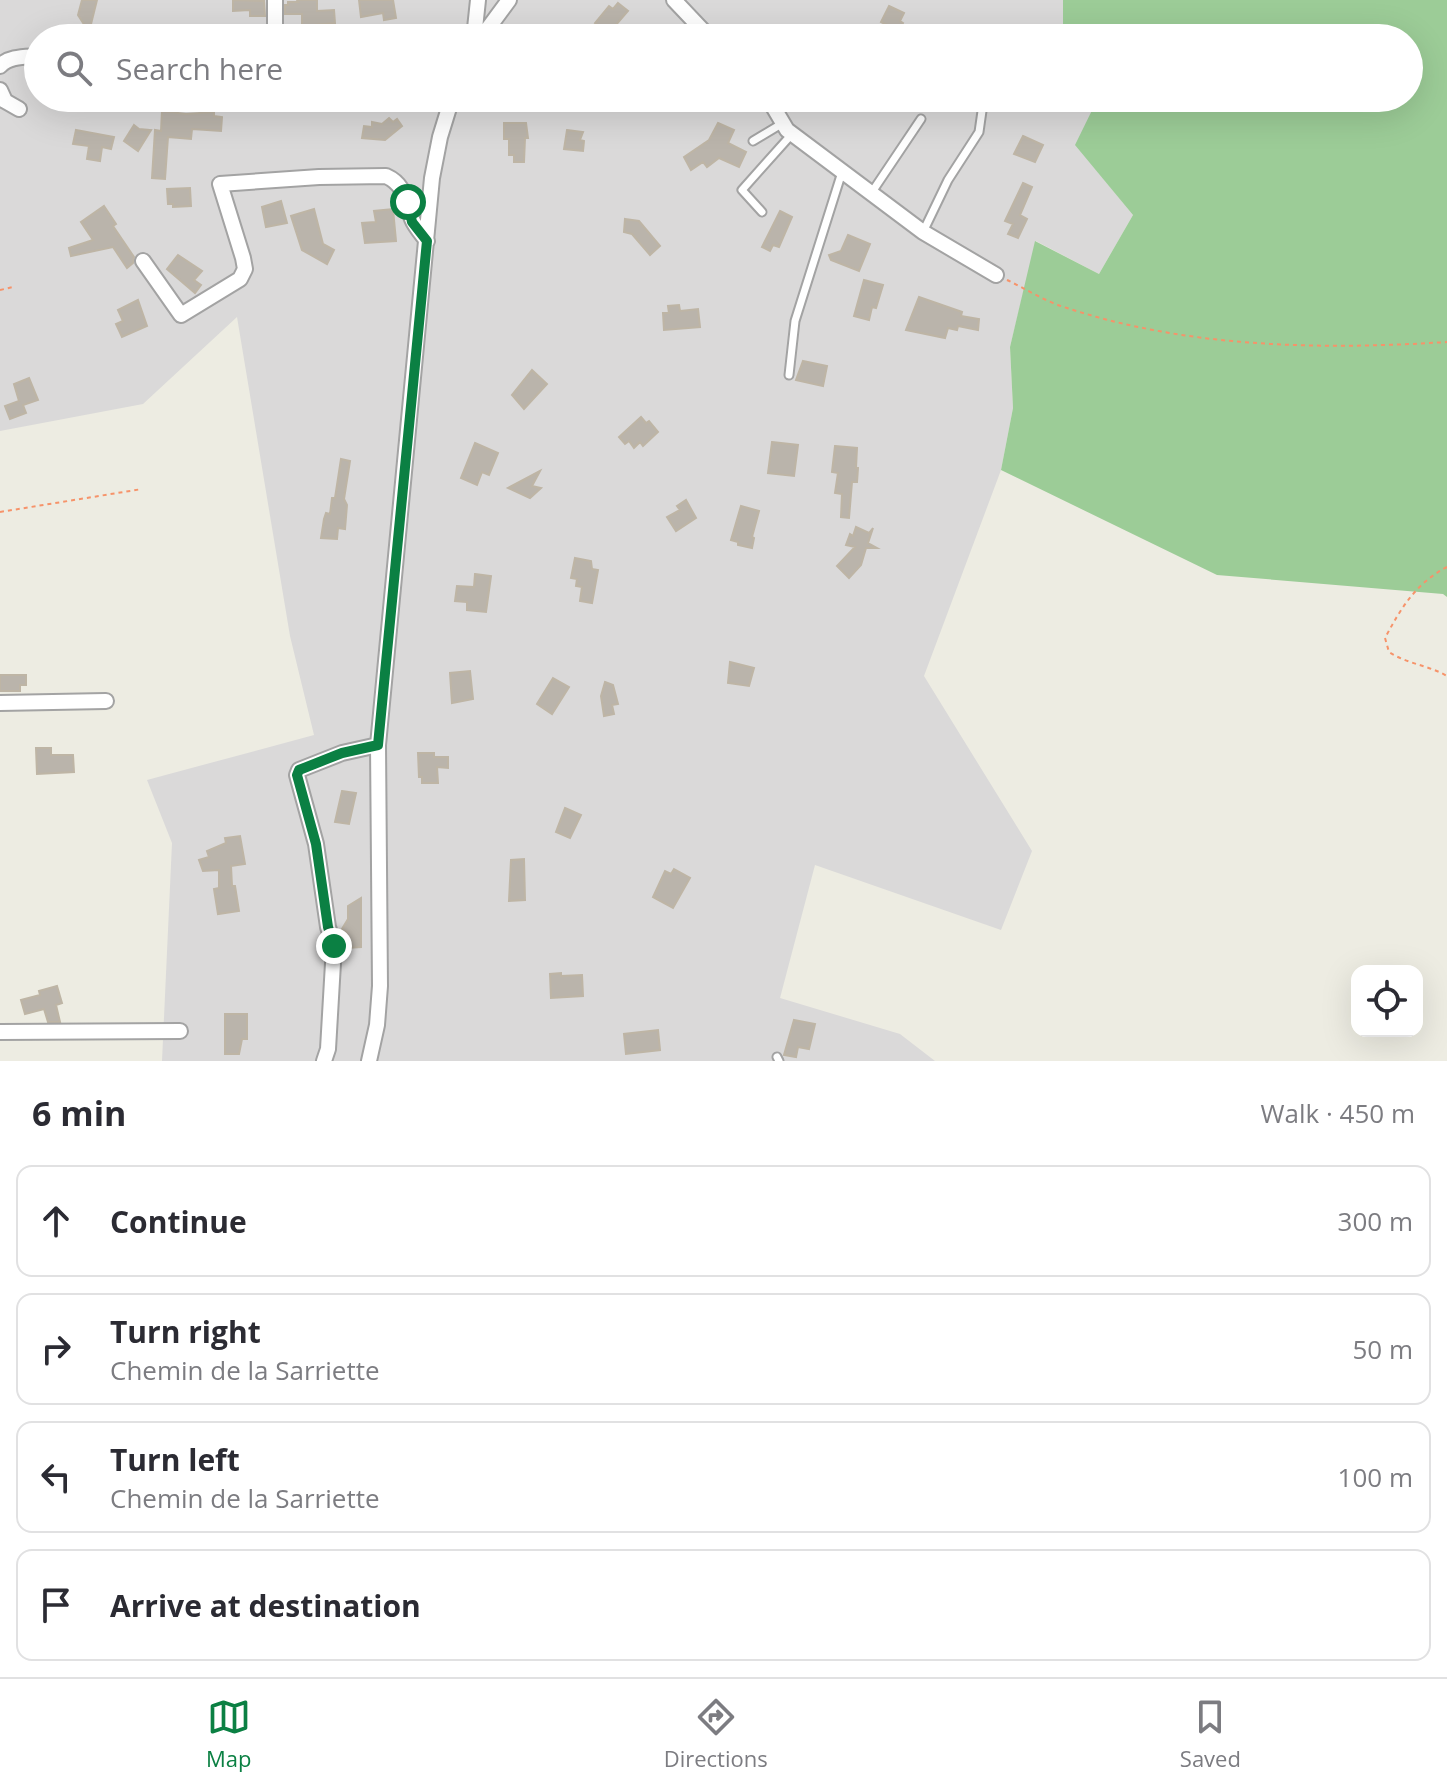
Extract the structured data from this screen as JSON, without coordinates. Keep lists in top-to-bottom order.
{
  "page": {
    "search": "Search here",
    "heading": ["6 min", "Walk · 450 m"],
    "list": [
      ["Continue", "300 m"],
      ["Turn right", "Chemin de la Sarriette", "50 m"],
      ["Turn left", "Chemin de la Sarriette", "100 m"],
      "Arrive at destination"
    ],
    "nav": ["Map", "Directions", "Saved"]
  }
}
